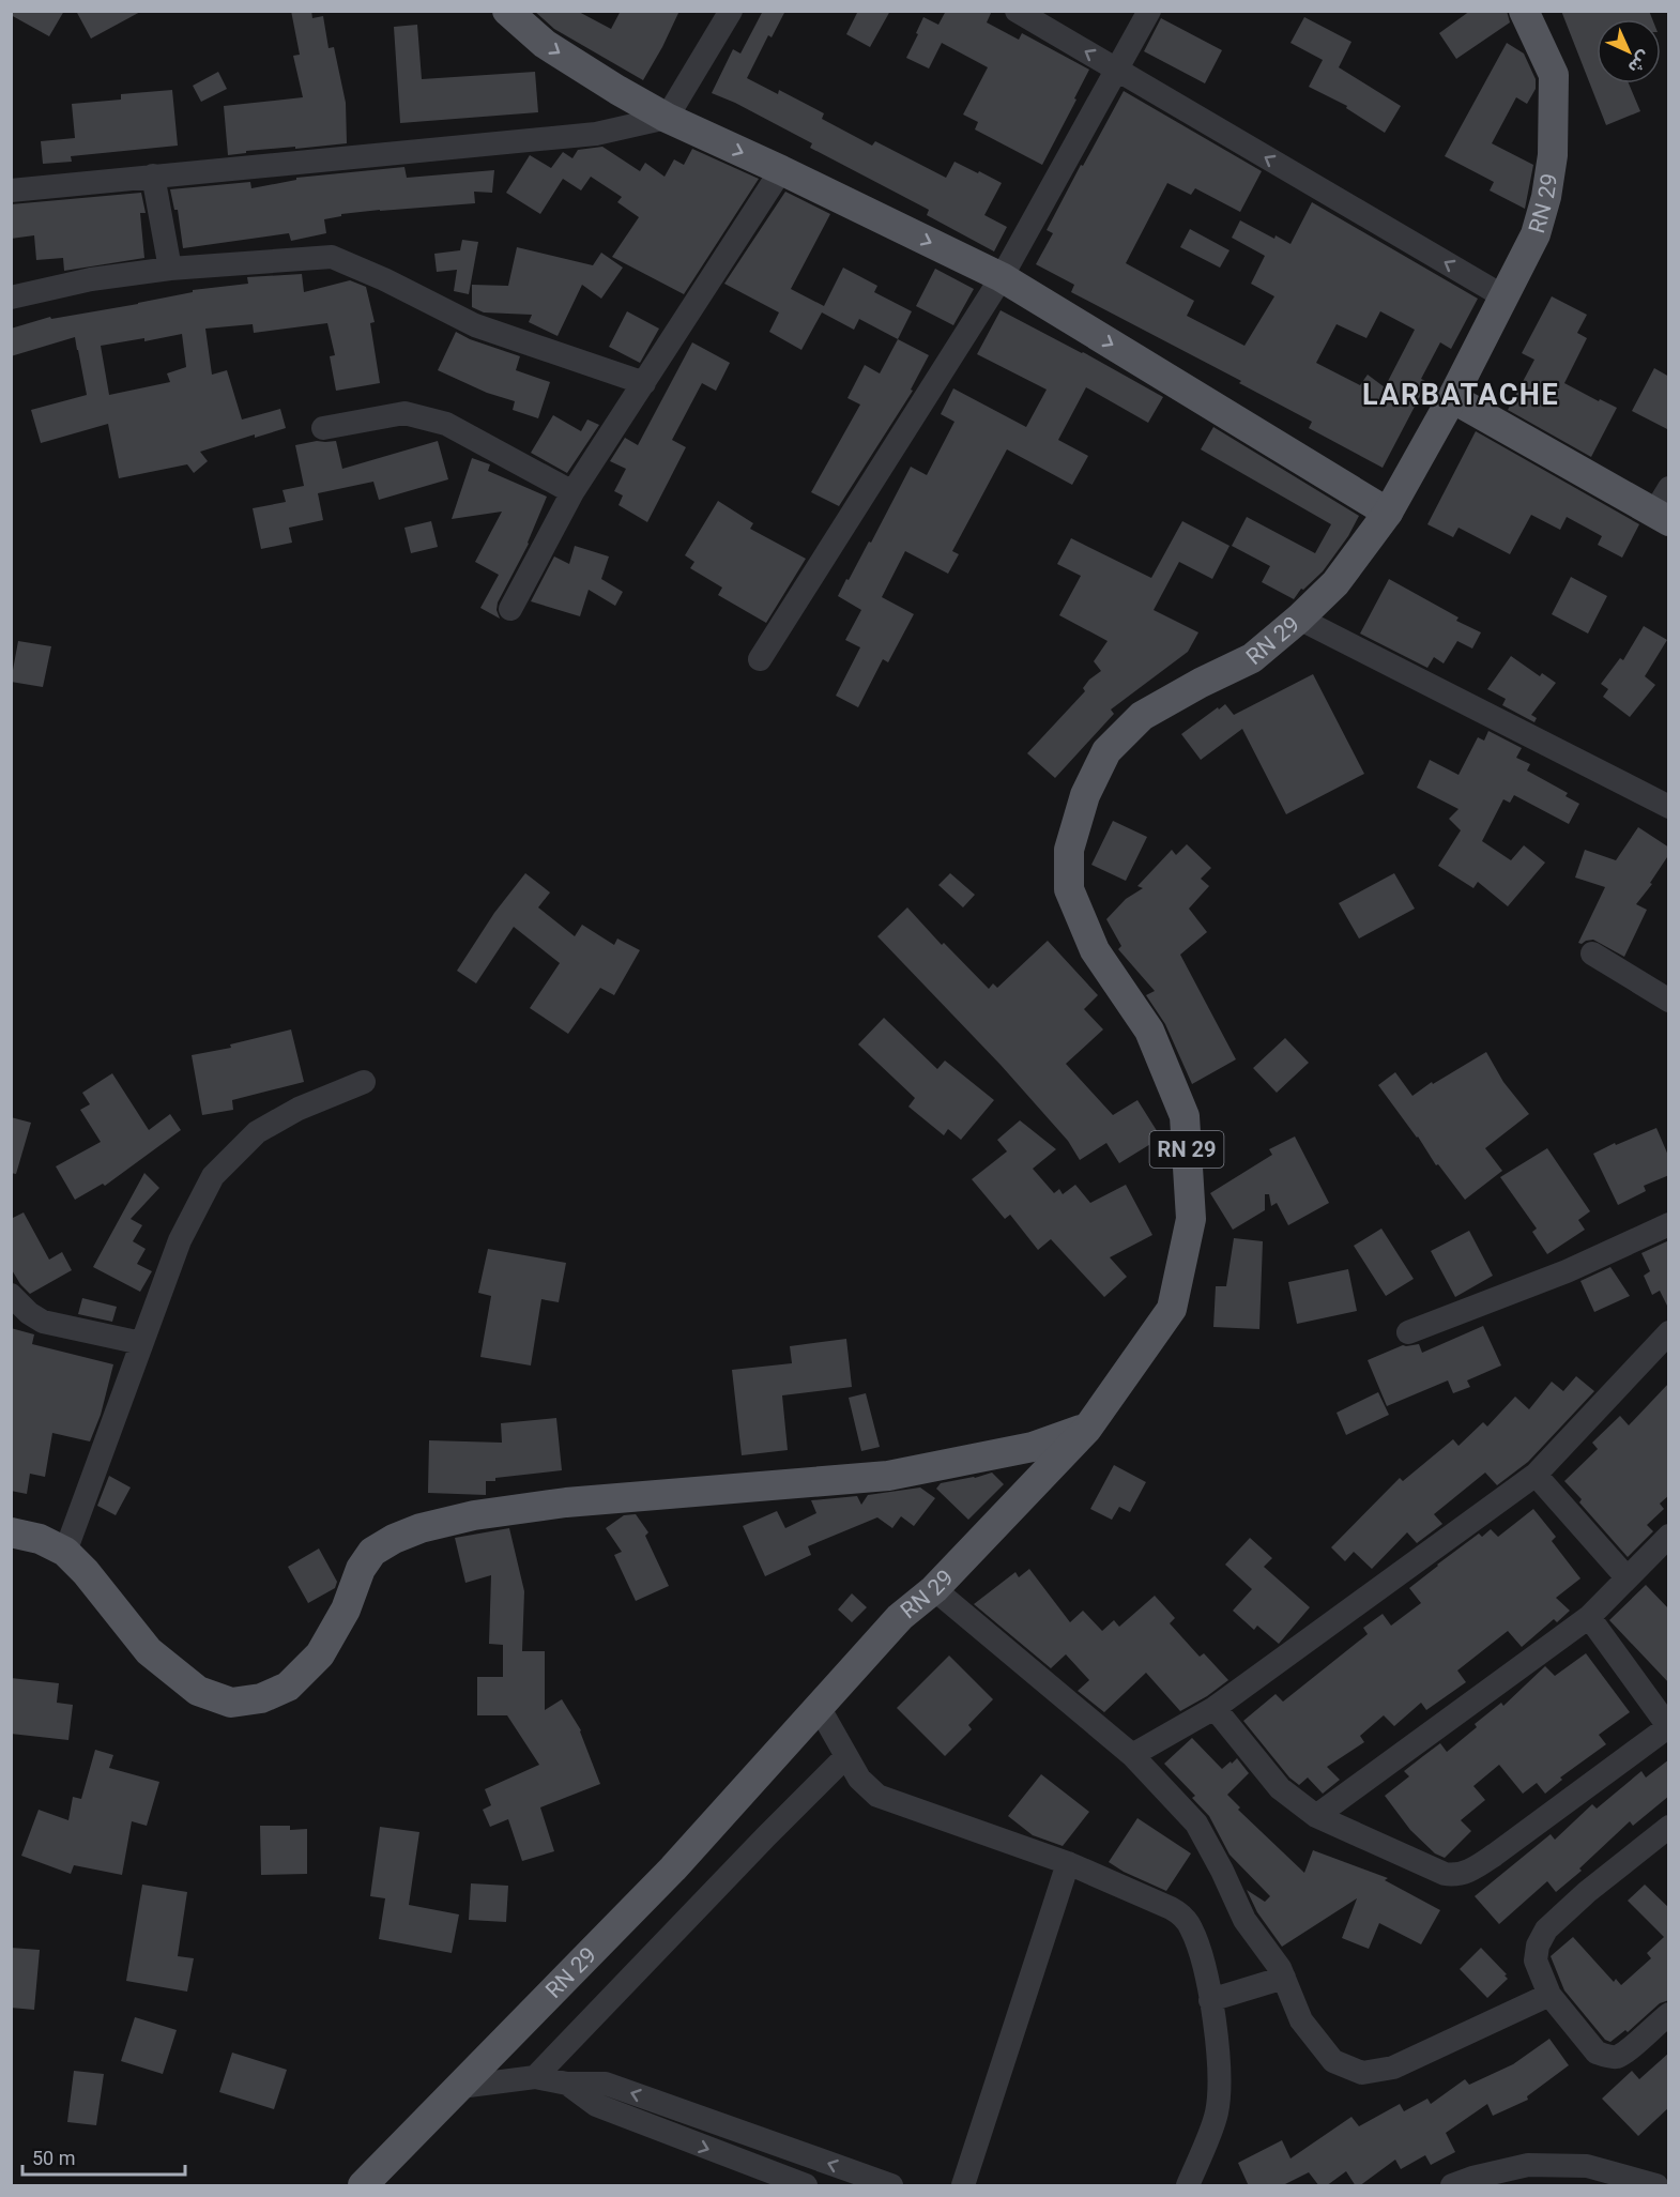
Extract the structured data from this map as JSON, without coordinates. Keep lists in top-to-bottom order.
{
  "streets": {
    "main road": ["RN 29"]
  },
  "districts": ["LARBATACHE"],
  "scale_bar": "50 m",
  "north": "bottom right"
}
